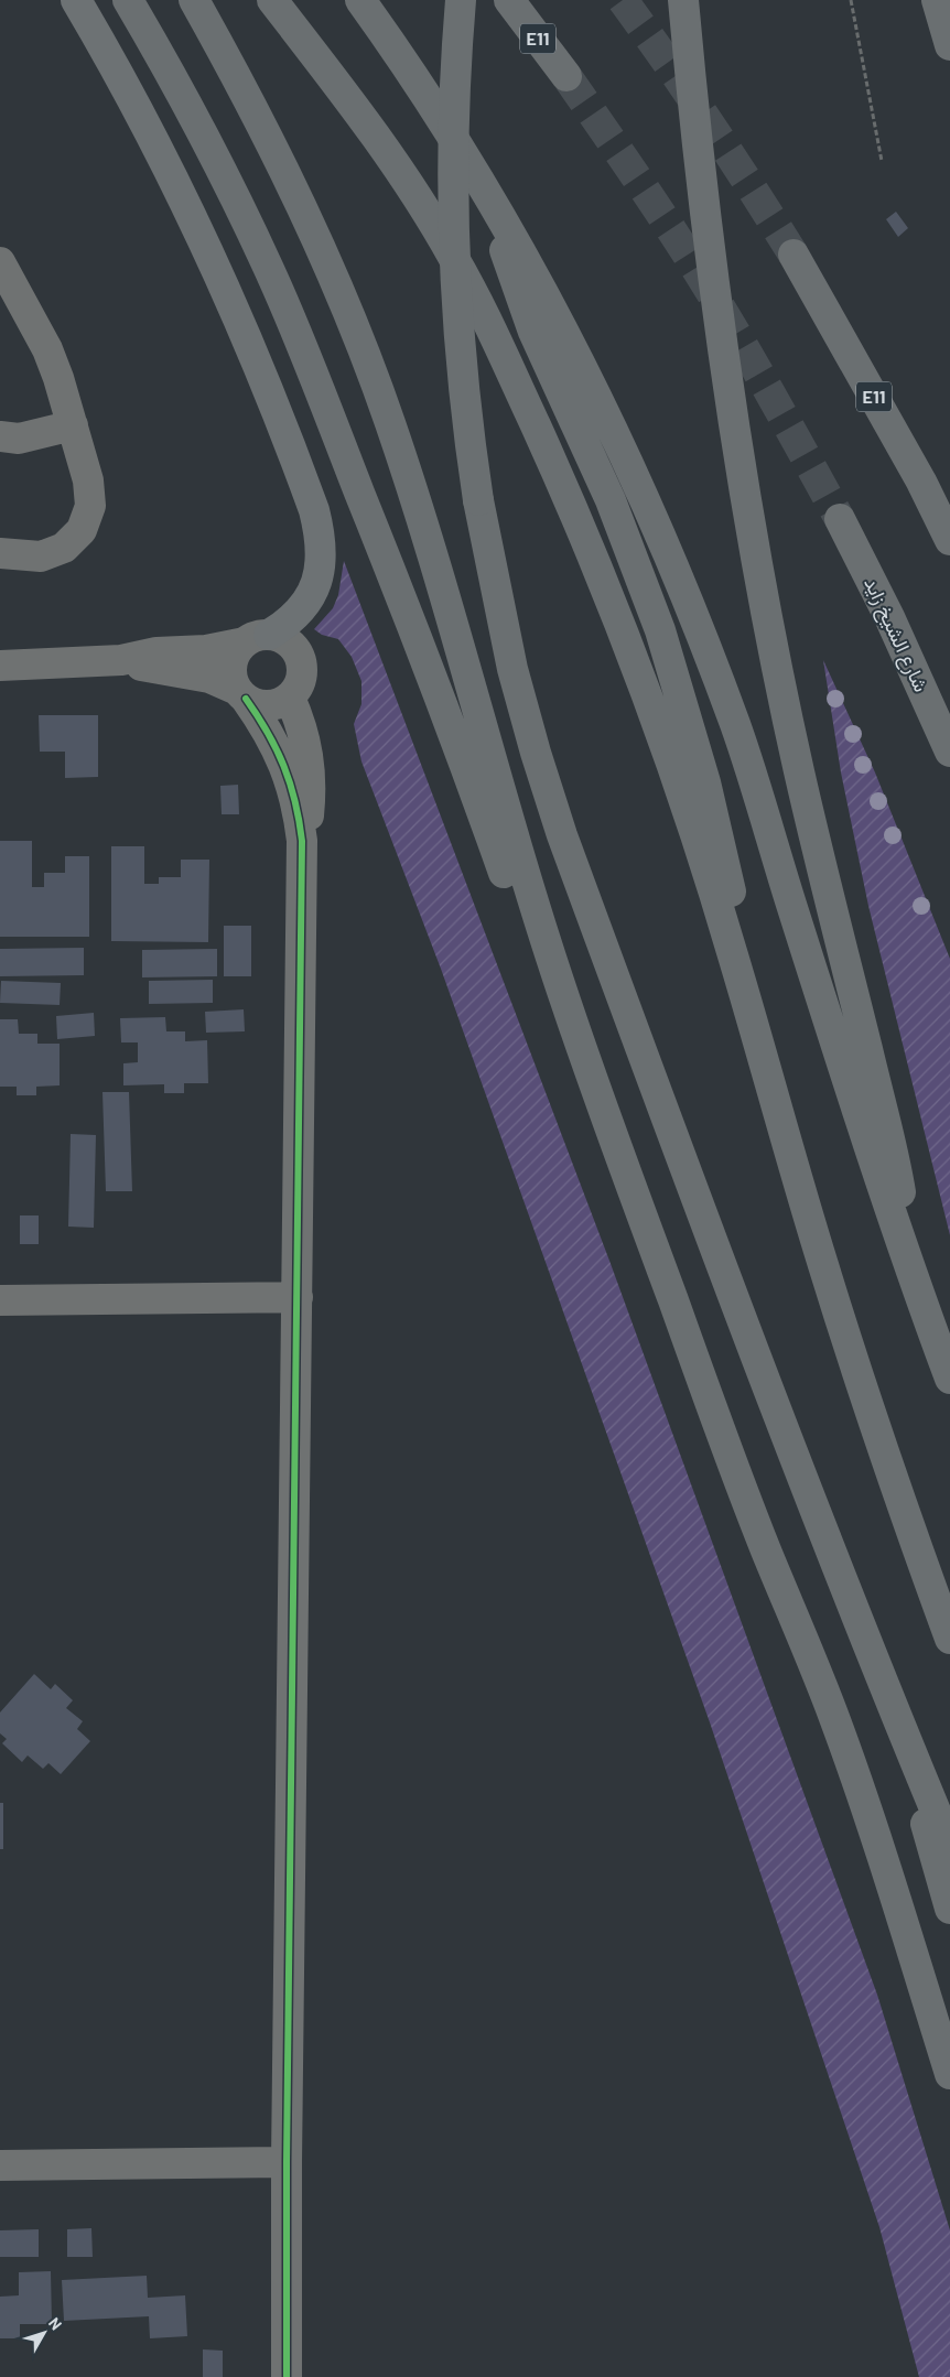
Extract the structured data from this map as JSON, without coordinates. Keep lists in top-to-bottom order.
{
  "streets": {
    "highway": ["E11", "شارع الشيخ زايد"]
  },
  "north": "top right"
}
